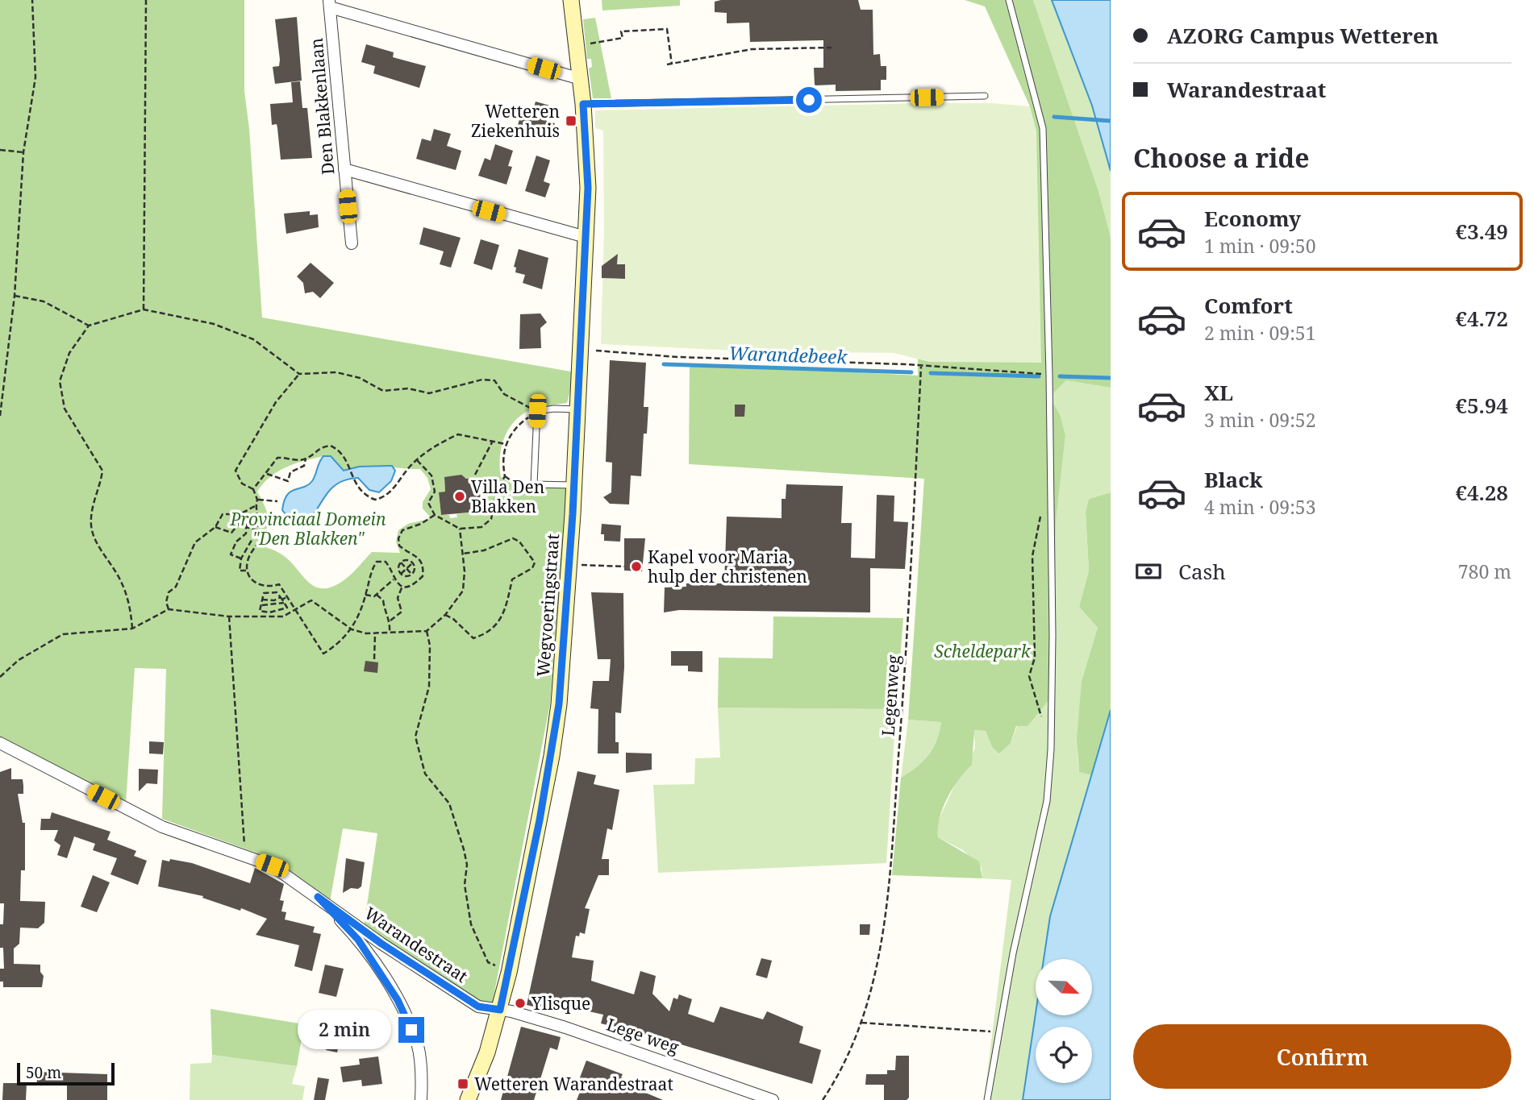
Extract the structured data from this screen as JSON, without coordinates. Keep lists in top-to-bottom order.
{
  "streets": {
    "main road": ["Wegvoeringstraat"],
    "street": ["Den Blakkenlaan", "Warandestraat", "Lege weg"],
    "path": ["Legenweg"]
  },
  "crossings": [
    ["Wegvoeringstraat", "Warandestraat"],
    ["Wegvoeringstraat", "Lege weg"],
    ["Warandestraat", "Lege weg"]
  ],
  "water": ["Warandebeek"],
  "parks": ["Provinciaal Domein \"Den Blakken\"", "Scheldepark"],
  "places": {
    "transit": ["Wetteren Ziekenhuis", "Wetteren Warandestraat"],
    "other": ["Villa Den Blakken", "Kapel voor Maria, hulp der christenen", "Ylisque"]
  },
  "scale_bar": "50 m",
  "north": "bottom right",
  "page": {
    "banner": ["AZORG Campus Wetteren", "Warandestraat"],
    "heading": "Choose a ride",
    "list": [
      {
        "name": "Economy",
        "note": "1 min · 09:50",
        "value": "€3.49"
      },
      {
        "name": "Comfort",
        "note": "2 min · 09:51",
        "value": "€4.72"
      },
      {
        "name": "XL",
        "note": "3 min · 09:52",
        "value": "€5.94"
      },
      {
        "name": "Black",
        "note": "4 min · 09:53",
        "value": "€4.28"
      }
    ],
    "pay": ["Cash", "780 m"],
    "bubble": "2 min",
    "buttons": "Confirm",
    "scale": "50 m"
  }
}
